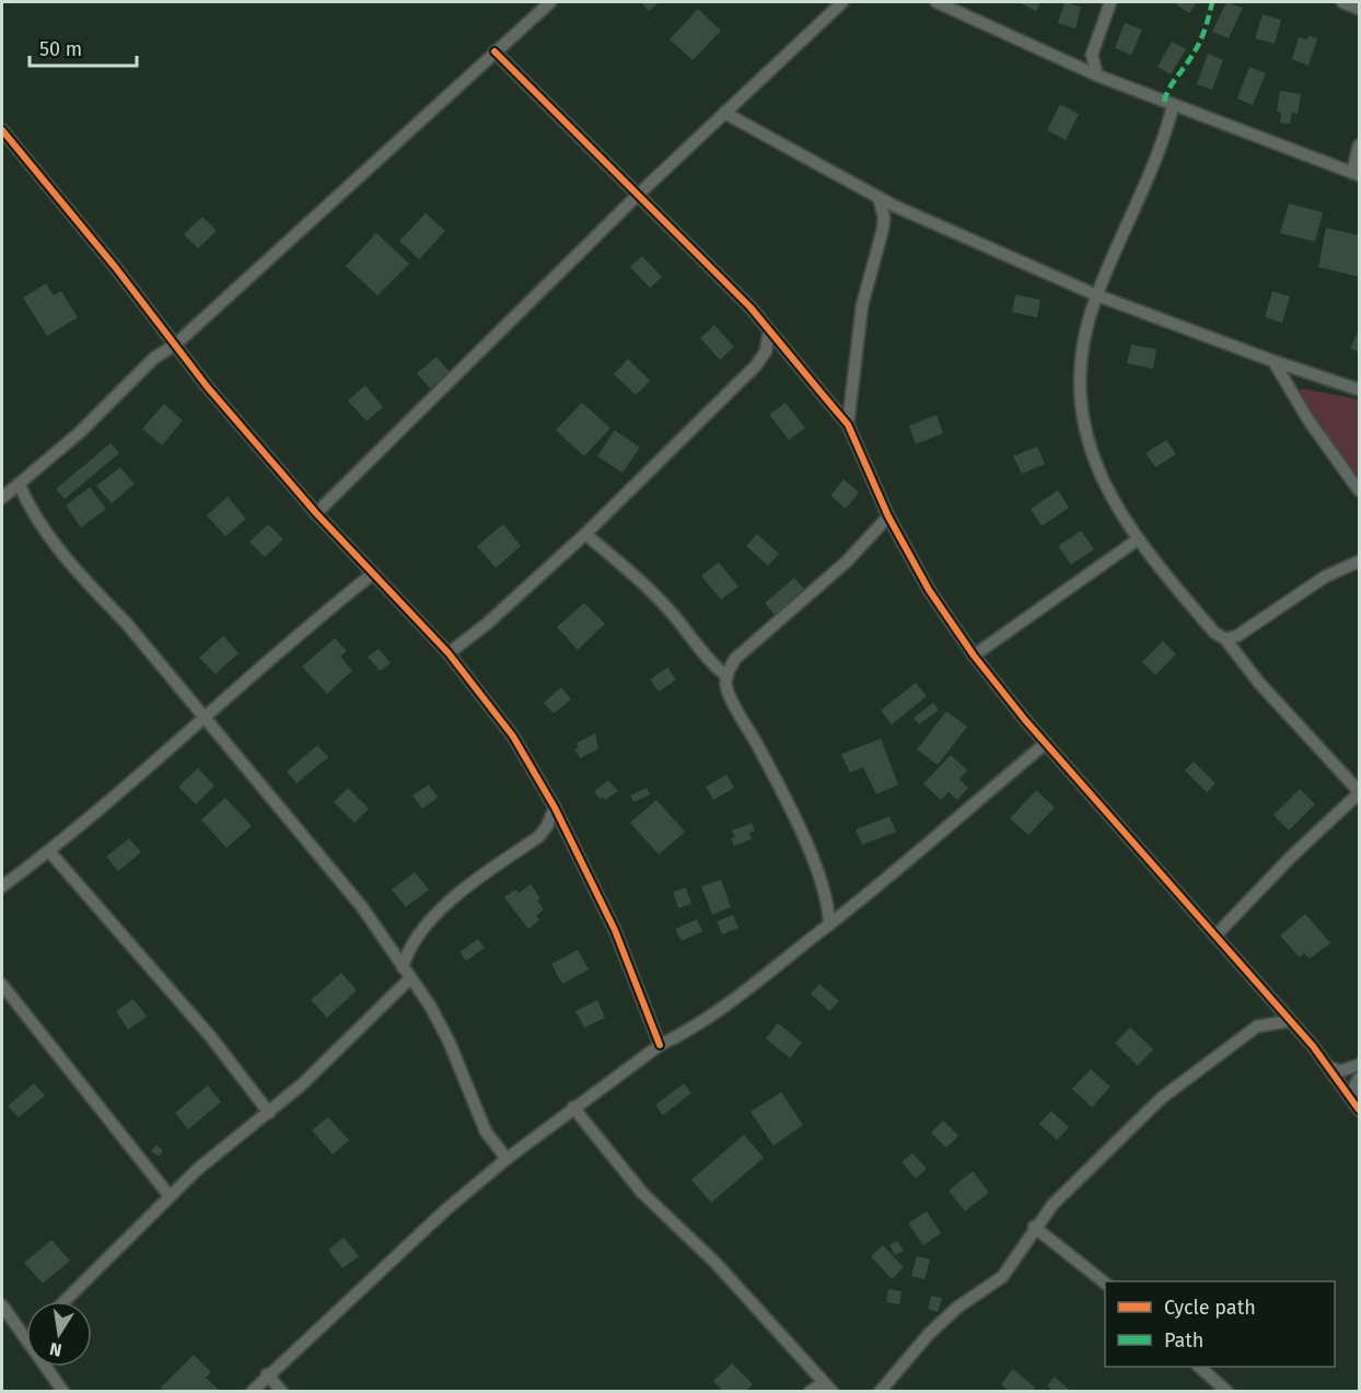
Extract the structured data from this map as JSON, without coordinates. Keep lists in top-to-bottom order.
{
  "legend": ["Cycle path", "Path"],
  "scale_bar": "50 m",
  "north": "bottom"
}
